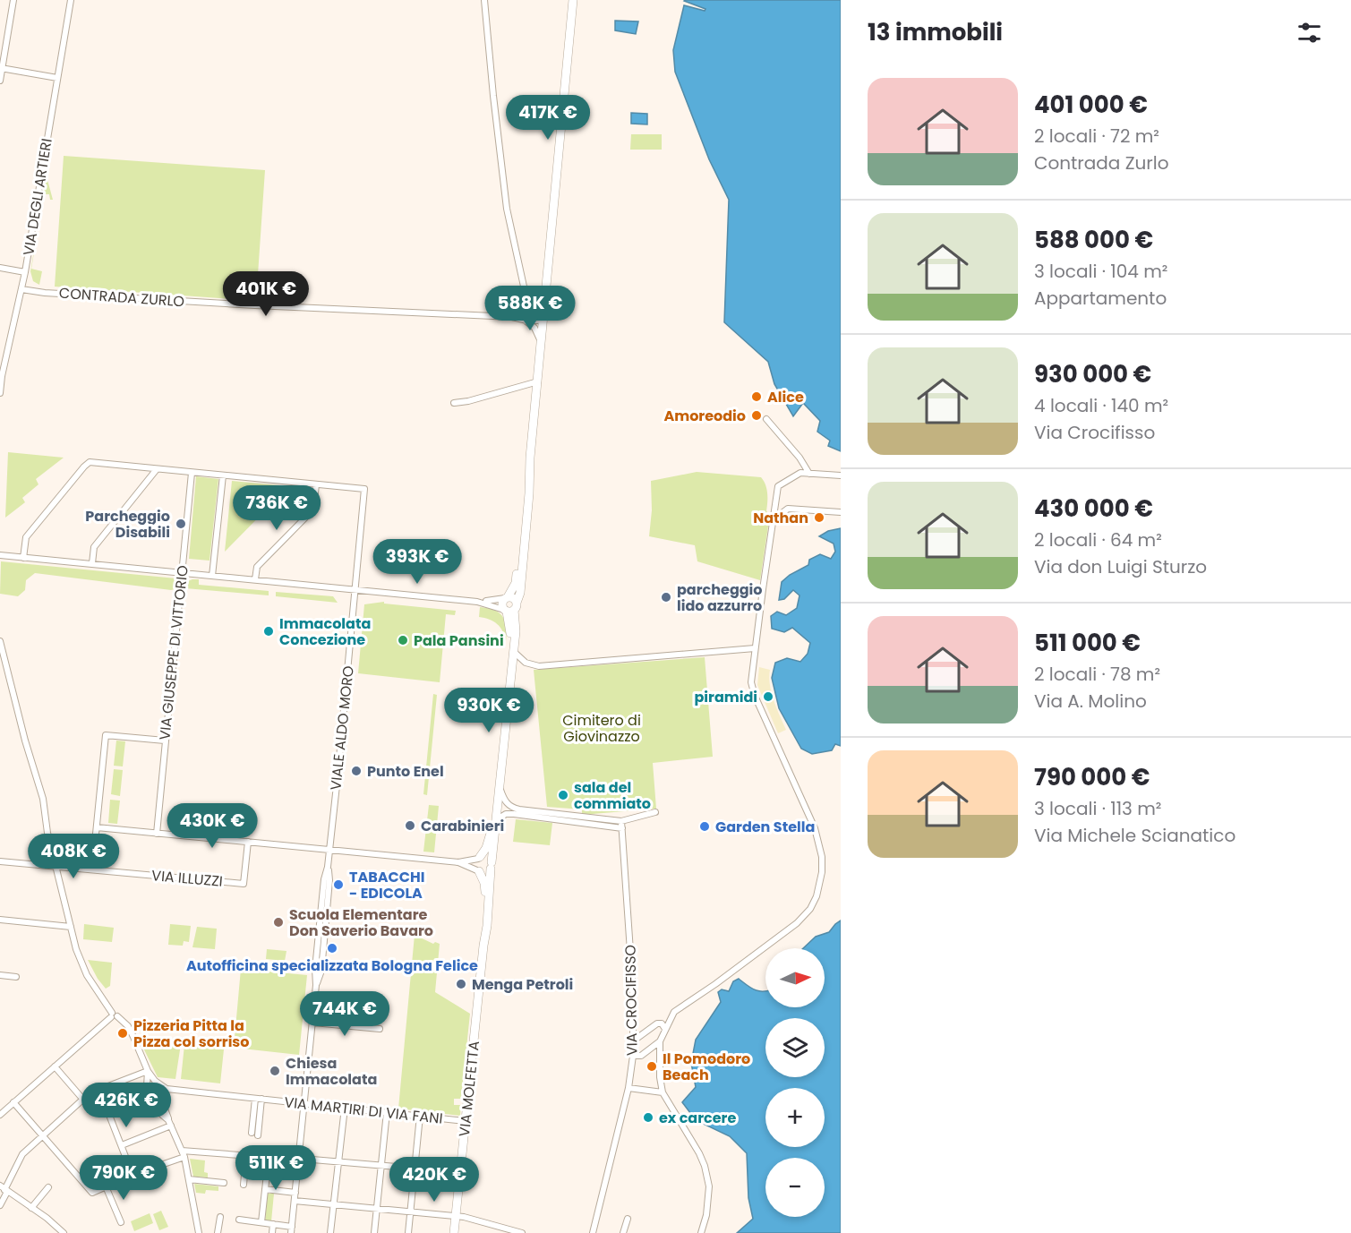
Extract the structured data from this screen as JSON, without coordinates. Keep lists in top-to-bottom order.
{
  "streets": {
    "main road": ["VIA MOLFETTA"],
    "street": [
      "VIA DEGLI ARTIERI",
      "CONTRADA ZURLO",
      "VIA GIUSEPPE DI VITTORIO",
      "VIALE ALDO MORO",
      "VIA ILLUZZI",
      "VIA CROCIFISSO",
      "VIA MARTIRI DI VIA FANI"
    ]
  },
  "crossings": [
    ["VIA DEGLI ARTIERI", "CONTRADA ZURLO"],
    ["VIALE ALDO MORO", "VIA MARTIRI DI VIA FANI"],
    ["VIA MOLFETTA", "VIA MARTIRI DI VIA FANI"]
  ],
  "parks": ["Cimitero di Giovinazzo"],
  "places": [
    "Alice",
    "Amoreodio",
    "Nathan",
    "Parcheggio Disabili",
    "parcheggio lido azzurro",
    "Immacolata Concezione",
    "Pala Pansini",
    "piramidi",
    "Punto Enel",
    "sala del commiato",
    "Carabinieri",
    "Garden Stella",
    "TABACCHI - EDICOLA",
    "Scuola Elementare Don Saverio Bavaro",
    "Autofficina specializzata Bologna Felice",
    "Menga Petroli",
    "Pizzeria Pitta la Pizza col sorriso",
    "Il Pomodoro Beach",
    "Chiesa Immacolata",
    "ex carcere"
  ],
  "north": "right",
  "page": {
    "heading": "13 immobili",
    "list": [
      {
        "name": "401 000 €",
        "note": "2 locali · 72 m² · Contrada Zurlo"
      },
      {
        "name": "588 000 €",
        "note": "3 locali · 104 m² · Appartamento"
      },
      {
        "name": "930 000 €",
        "note": "4 locali · 140 m² · Via Crocifisso"
      },
      {
        "name": "430 000 €",
        "note": "2 locali · 64 m² · Via don Luigi Sturzo"
      },
      {
        "name": "511 000 €",
        "note": "2 locali · 78 m² · Via A. Molino"
      },
      {
        "name": "790 000 €",
        "note": "3 locali · 113 m² · Via Michele Scianatico"
      }
    ],
    "price": [
      "417K €",
      "401K €",
      "588K €",
      "736K €",
      "393K €",
      "930K €",
      "430K €",
      "408K €",
      "744K €",
      "426K €",
      "511K €",
      "790K €",
      "420K €"
    ],
    "map_buttons": ["+", "−"]
  }
}
